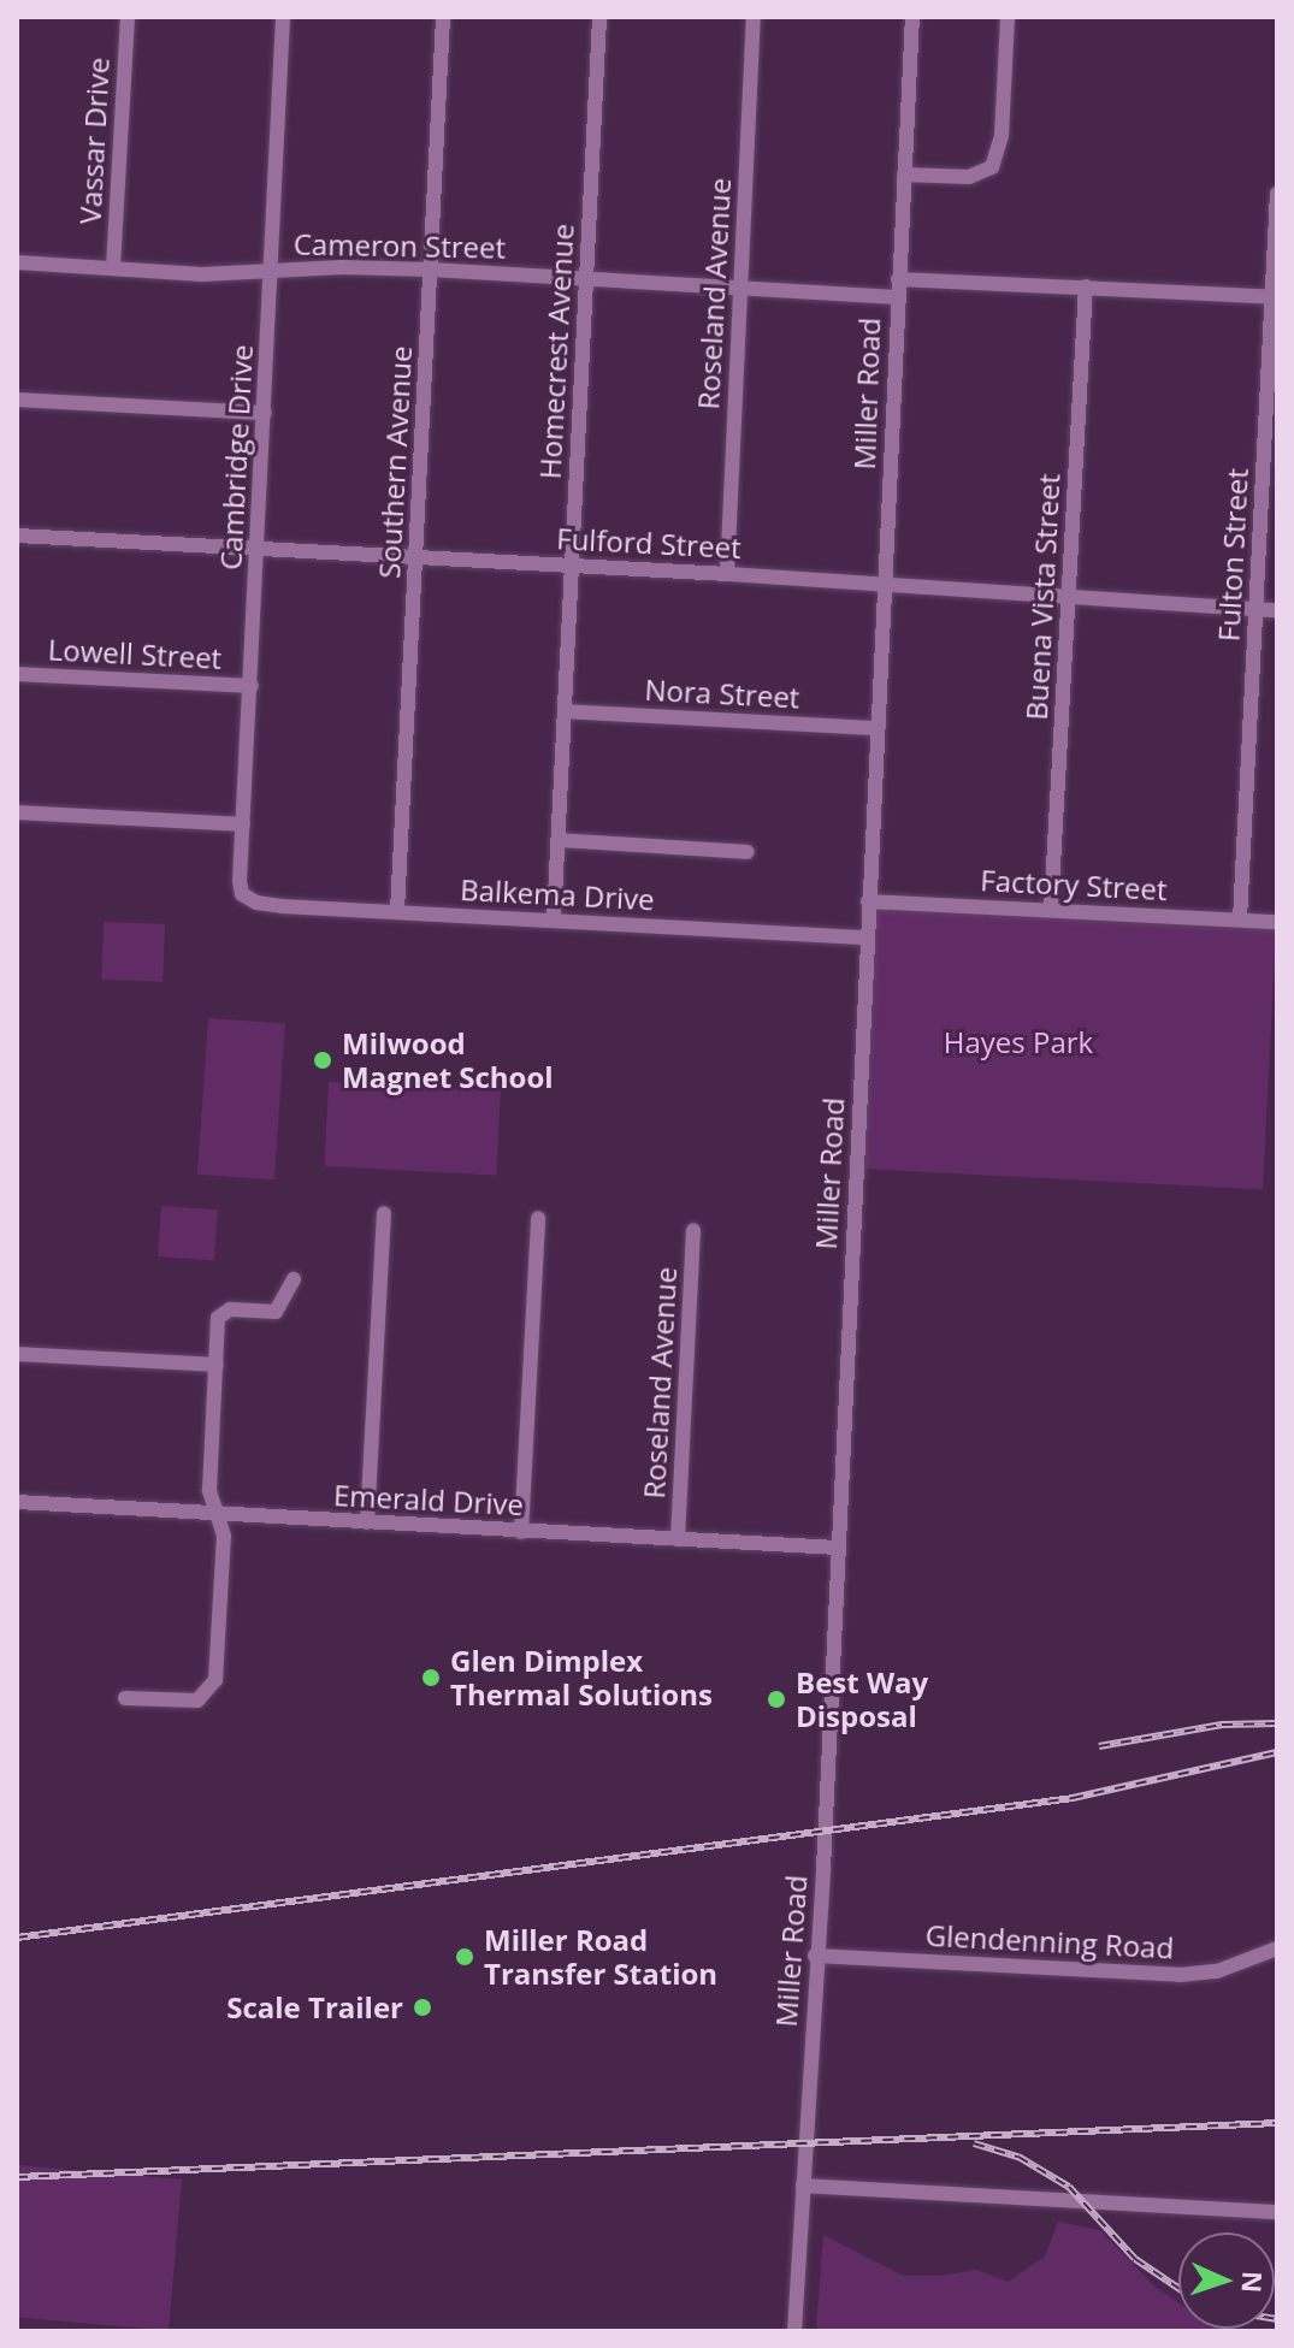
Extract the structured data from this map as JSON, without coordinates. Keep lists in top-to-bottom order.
{
  "streets": {
    "street": [
      "Vassar Drive",
      "Cameron Street",
      "Roseland Avenue",
      "Homecrest Avenue",
      "Miller Road",
      "Cambridge Drive",
      "Southern Avenue",
      "Fulford Street",
      "Fulton Street",
      "Buena Vista Street",
      "Lowell Street",
      "Nora Street",
      "Factory Street",
      "Balkema Drive",
      "Emerald Drive",
      "Glendenning Road"
    ]
  },
  "crossings": [
    ["Vassar Drive", "Cameron Street"],
    ["Cameron Street", "Roseland Avenue"],
    ["Cameron Street", "Homecrest Avenue"],
    ["Cameron Street", "Miller Road"],
    ["Cameron Street", "Cambridge Drive"],
    ["Cameron Street", "Southern Avenue"],
    ["Roseland Avenue", "Fulford Street"],
    ["Roseland Avenue", "Emerald Drive"],
    ["Homecrest Avenue", "Fulford Street"],
    ["Homecrest Avenue", "Nora Street"],
    ["Homecrest Avenue", "Balkema Drive"],
    ["Miller Road", "Fulford Street"],
    ["Miller Road", "Nora Street"],
    ["Miller Road", "Factory Street"],
    ["Miller Road", "Balkema Drive"],
    ["Miller Road", "Emerald Drive"],
    ["Miller Road", "Glendenning Road"],
    ["Cambridge Drive", "Fulford Street"],
    ["Cambridge Drive", "Lowell Street"],
    ["Cambridge Drive", "Balkema Drive"],
    ["Southern Avenue", "Fulford Street"],
    ["Southern Avenue", "Balkema Drive"],
    ["Fulford Street", "Fulton Street"],
    ["Fulford Street", "Buena Vista Street"],
    ["Fulton Street", "Factory Street"],
    ["Buena Vista Street", "Factory Street"]
  ],
  "parks": ["Hayes Park"],
  "places": [
    "Milwood Magnet School",
    "Glen Dimplex Thermal Solutions",
    "Best Way Disposal",
    "Miller Road Transfer Station",
    "Scale Trailer"
  ],
  "north": "right"
}
